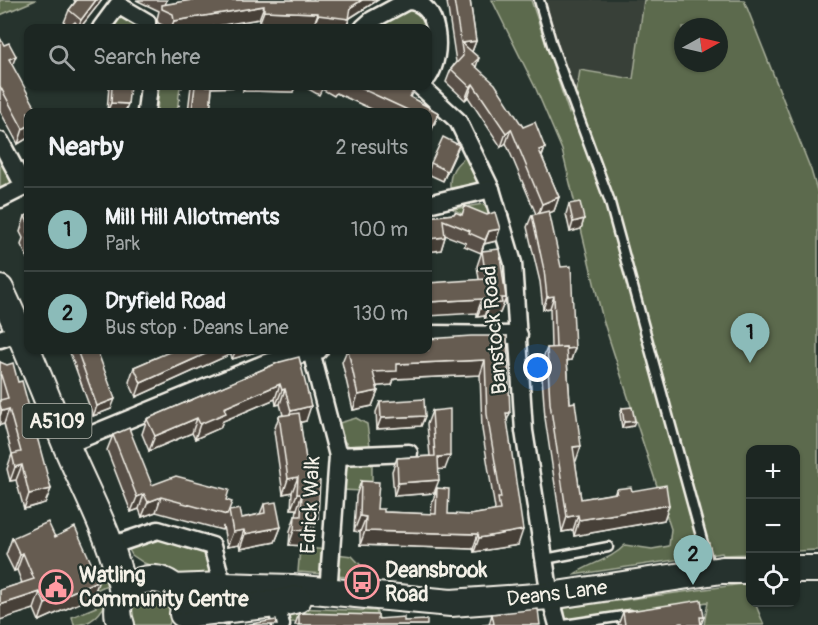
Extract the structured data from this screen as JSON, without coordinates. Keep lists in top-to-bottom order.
{
  "streets": {
    "main road": ["A5109", "Deans Lane"],
    "street": ["Banstock Road", "Edrick Walk"]
  },
  "crossings": [
    ["Banstock Road", "Deans Lane"],
    ["Edrick Walk", "Deans Lane"]
  ],
  "places": {
    "bus stop": ["Deansbrook Road"],
    "public building": ["Watling Community Centre"]
  },
  "north": "right",
  "page": {
    "search": "Search here",
    "heading": ["Nearby", "2 results"],
    "list": [
      {
        "mark": "1",
        "name": "Mill Hill Allotments",
        "note": "Park",
        "value": "100 m"
      },
      {
        "mark": "2",
        "name": "Dryfield Road",
        "note": "Bus stop · Deans Lane",
        "value": "130 m"
      }
    ],
    "pins": ["1", "2"],
    "map_buttons": ["+", "−"]
  }
}
